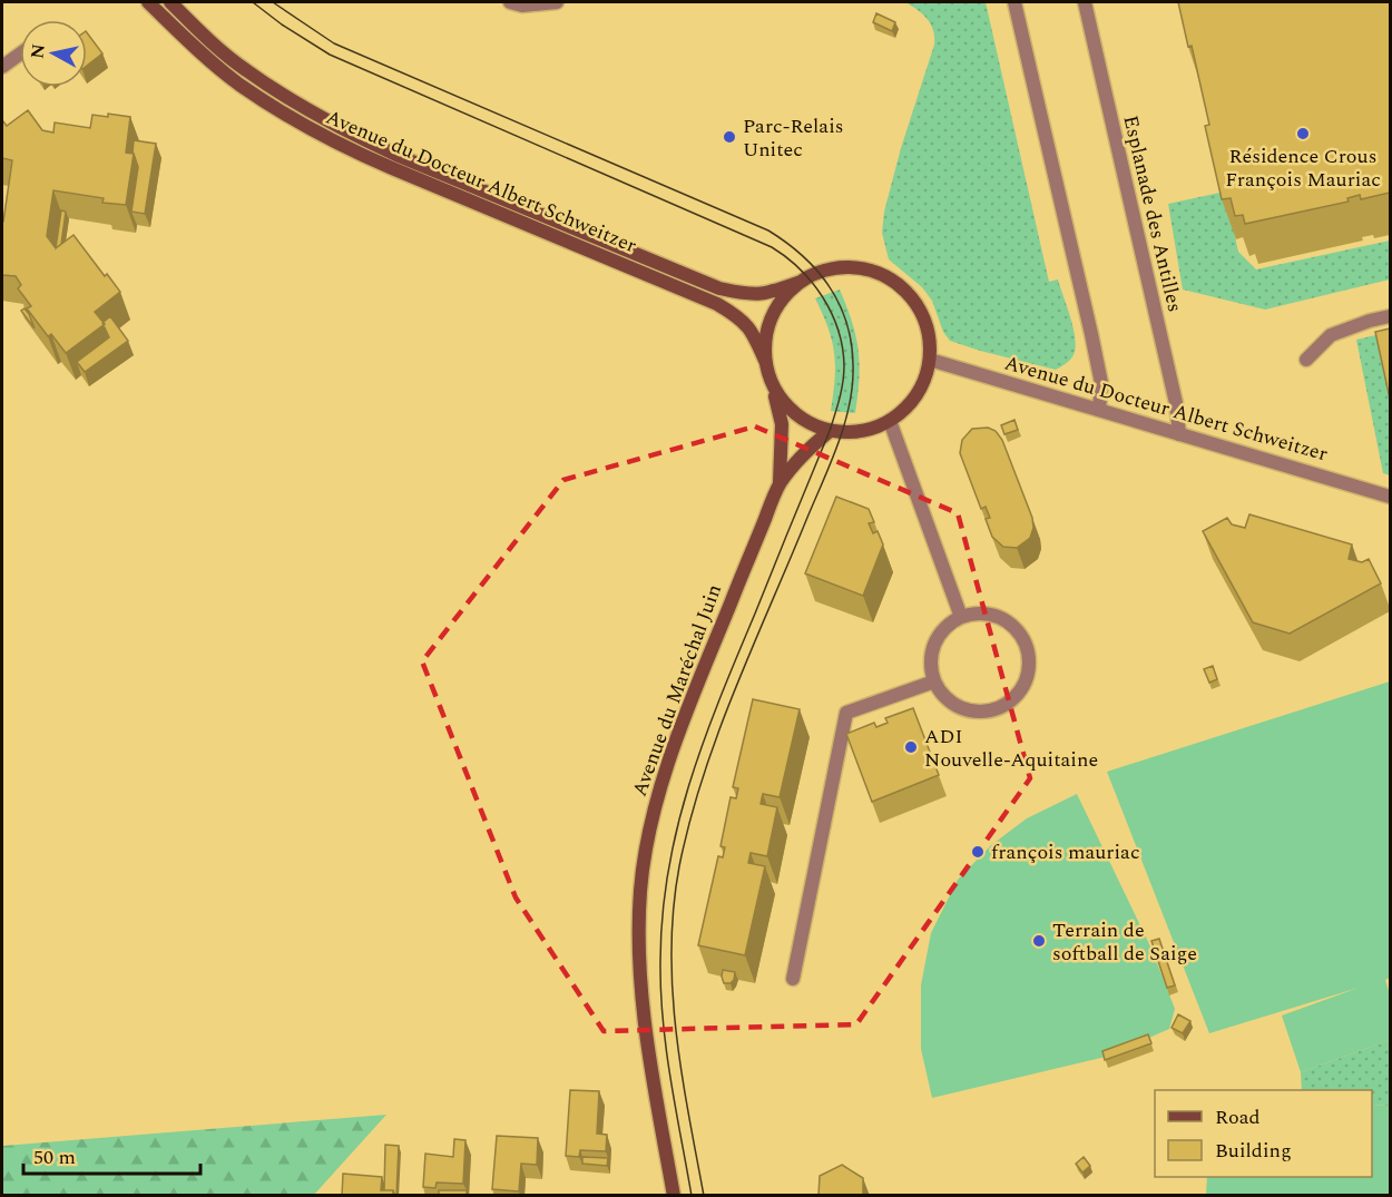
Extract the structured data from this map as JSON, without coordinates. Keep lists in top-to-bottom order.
{
  "streets": {
    "main road": ["Avenue du Docteur Albert Schweitzer", "Avenue du Maréchal Juin"],
    "street": ["Esplanade des Antilles"]
  },
  "crossings": [
    ["Avenue du Docteur Albert Schweitzer", "Esplanade des Antilles"],
    ["Avenue du Docteur Albert Schweitzer", "Avenue du Maréchal Juin"]
  ],
  "places": [
    "Résidence Crous François Mauriac",
    "Parc-Relais Unitec",
    "ADI Nouvelle-Aquitaine",
    "françois mauriac",
    "Terrain de softball de Saige"
  ],
  "legend": ["Road", "Building"],
  "scale_bar": "50 m",
  "north": "left"
}
